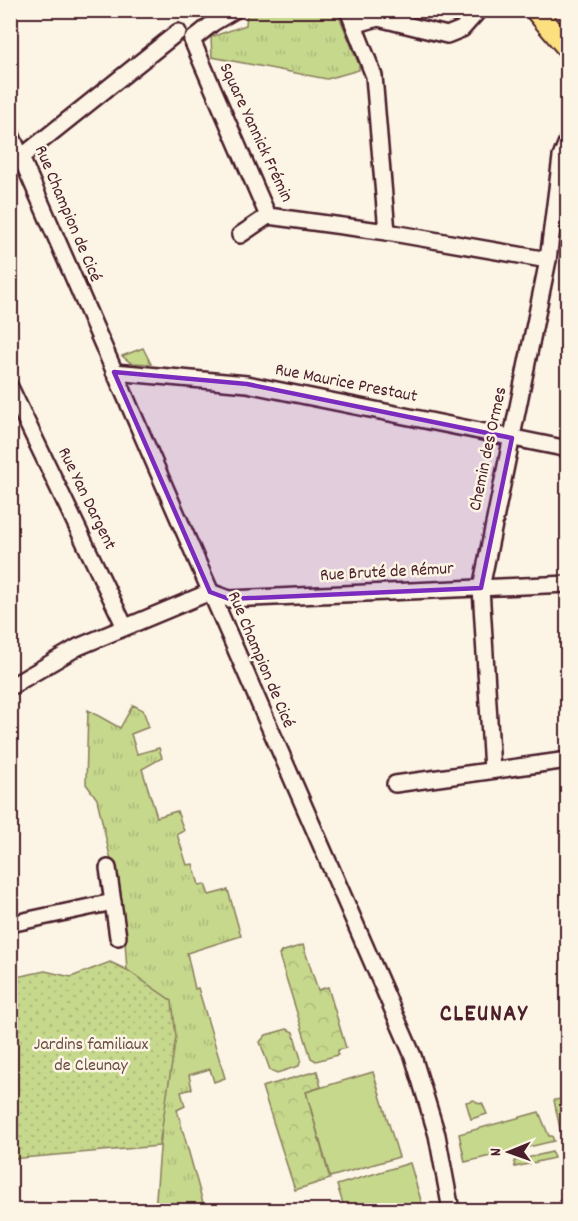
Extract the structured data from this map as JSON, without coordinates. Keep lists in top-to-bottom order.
{
  "streets": {
    "street": [
      "Square Yannick Frémin",
      "Rue Champion de Cicé",
      "Rue Maurice Prestaut",
      "Chemin des Ormes",
      "Rue Yan Dargent",
      "Rue Bruté de Rémur"
    ]
  },
  "crossings": [
    ["Square Yannick Frémin", "Chemin des Ormes"],
    ["Rue Champion de Cicé", "Rue Maurice Prestaut"],
    ["Rue Champion de Cicé", "Rue Bruté de Rémur"],
    ["Rue Maurice Prestaut", "Chemin des Ormes"],
    ["Chemin des Ormes", "Rue Bruté de Rémur"]
  ],
  "districts": ["CLEUNAY"],
  "parks": ["Jardins familiaux de Cleunay"],
  "north": "left"
}
